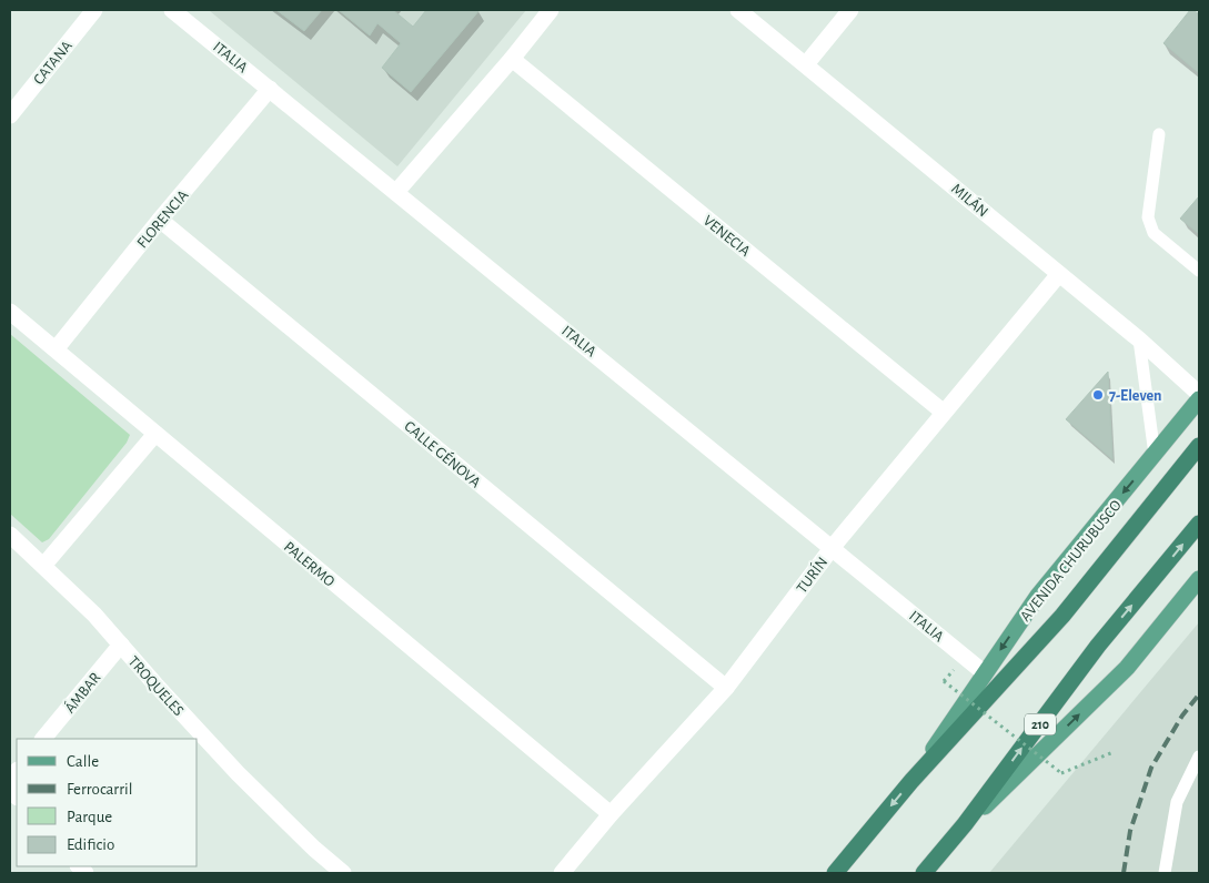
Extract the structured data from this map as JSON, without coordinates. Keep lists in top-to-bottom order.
{
  "streets": {
    "highway": ["AVENIDA CHURUBUSCO", "210"],
    "street": [
      "ITALIA",
      "CATANA",
      "MILÁN",
      "FLORENCIA",
      "VENECIA",
      "CALLE GÉNOVA",
      "PALERMO",
      "TURÍN",
      "TROQUELES",
      "ÁMBAR"
    ]
  },
  "crossings": [
    ["ITALIA", "FLORENCIA"],
    ["ITALIA", "AVENIDA CHURUBUSCO"],
    ["ITALIA", "TURÍN"],
    ["MILÁN", "TURÍN"],
    ["FLORENCIA", "CALLE GÉNOVA"],
    ["FLORENCIA", "PALERMO"],
    ["VENECIA", "TURÍN"],
    ["CALLE GÉNOVA", "TURÍN"],
    ["PALERMO", "TURÍN"],
    ["TROQUELES", "ÁMBAR"]
  ],
  "places": ["7-Eleven"],
  "legend": [
    "Calle",
    "Ferrocarril",
    "Parque",
    "Edificio"
  ]
}
